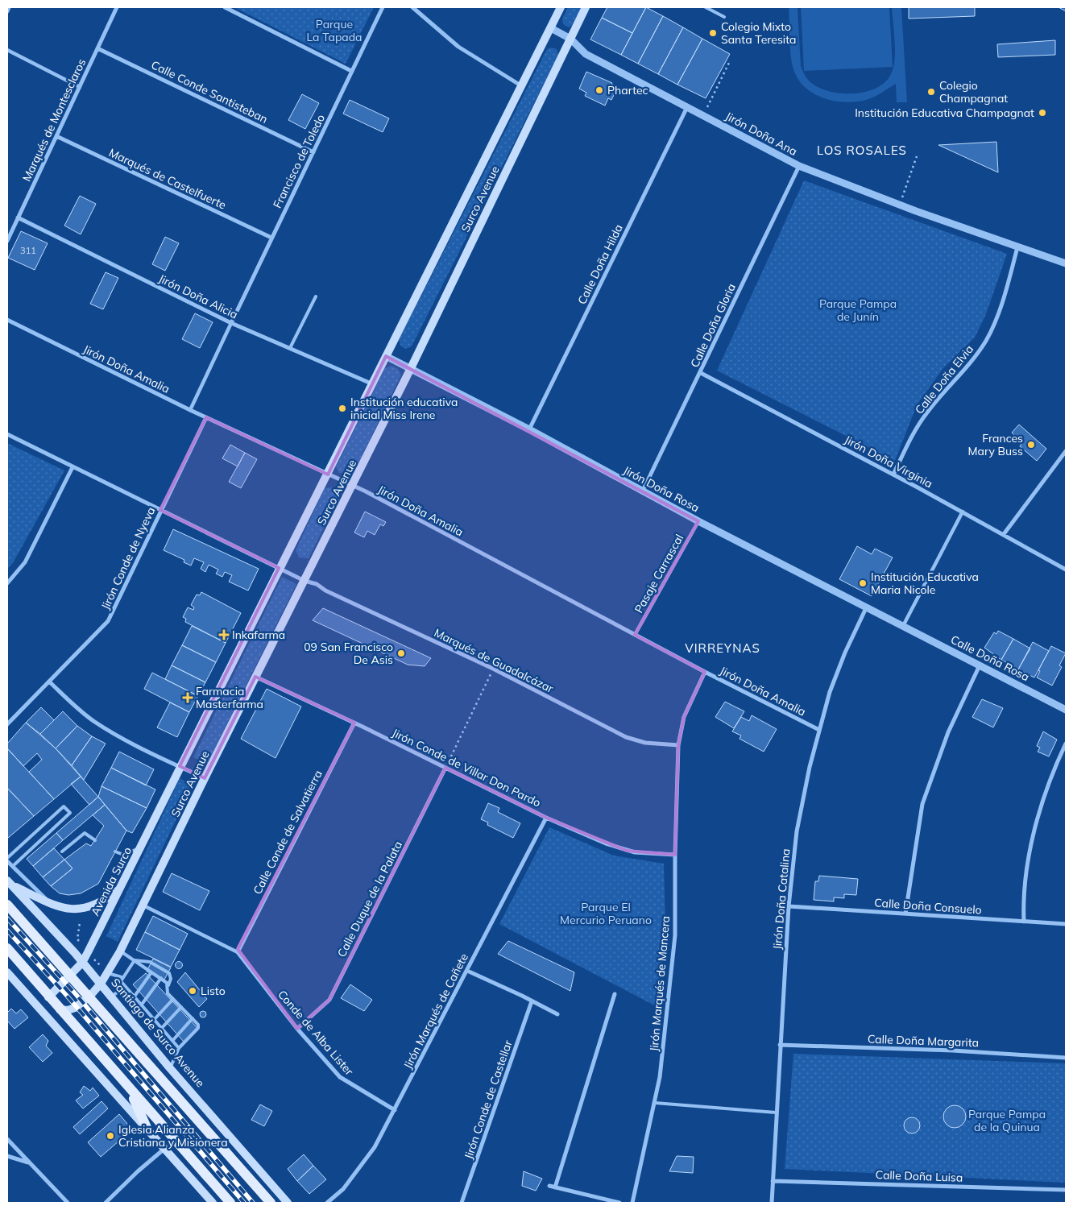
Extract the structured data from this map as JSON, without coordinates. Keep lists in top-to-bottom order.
{
  "streets": {
    "main road": ["Surco Avenue", "Avenida Surco", "Santiago de Surco Avenue"],
    "street": [
      "Calle Conde Santisteban",
      "Marqués de Montesclaros",
      "Jirón Doña Ana",
      "Francisco de Toledo",
      "Marqués de Castelfuerte",
      "Calle Doña Hilda",
      "Jirón Doña Alicia",
      "Calle Doña Gloria",
      "Jirón Doña Amalia",
      "Calle Doña Elvia",
      "Jirón Doña Virginia",
      "Jirón Doña Rosa",
      "Jirón Conde de Nyeva",
      "Pasaje Carrascal",
      "Calle Doña Rosa",
      "Marqués de Guadalcázar",
      "Jirón Conde de Villar Don Pardo",
      "Calle Conde de Salvatierra",
      "Calle Duque de la Palata",
      "Jirón Doña Catalina",
      "Calle Doña Consuelo",
      "Jirón Marqués de Mancera",
      "Jirón Marqués de Cañete",
      "Conde de Alba Lister",
      "Calle Doña Margarita",
      "Jirón Conde de Castellar",
      "Calle Doña Luisa"
    ]
  },
  "crossings": [
    ["Calle Conde Santisteban", "Marqués de Montesclaros"],
    ["Calle Conde Santisteban", "Francisco de Toledo"],
    ["Marqués de Montesclaros", "Marqués de Castelfuerte"],
    ["Marqués de Montesclaros", "Jirón Doña Alicia"],
    ["Jirón Doña Ana", "Surco Avenue"],
    ["Jirón Doña Ana", "Calle Doña Hilda"],
    ["Jirón Doña Ana", "Calle Doña Gloria"],
    ["Jirón Doña Ana", "Calle Doña Elvia"],
    ["Francisco de Toledo", "Marqués de Castelfuerte"],
    ["Francisco de Toledo", "Jirón Doña Alicia"],
    ["Surco Avenue", "Jirón Doña Alicia"],
    ["Surco Avenue", "Jirón Doña Amalia"],
    ["Surco Avenue", "Jirón Doña Rosa"],
    ["Surco Avenue", "Marqués de Guadalcázar"],
    ["Surco Avenue", "Jirón Conde de Villar Don Pardo"],
    ["Surco Avenue", "Avenida Surco"],
    ["Surco Avenue", "Santiago de Surco Avenue"],
    ["Calle Doña Hilda", "Jirón Doña Rosa"],
    ["Calle Doña Gloria", "Jirón Doña Virginia"],
    ["Calle Doña Gloria", "Jirón Doña Rosa"],
    ["Jirón Doña Amalia", "Jirón Conde de Nyeva"],
    ["Jirón Doña Amalia", "Pasaje Carrascal"],
    ["Jirón Doña Amalia", "Jirón Doña Catalina"],
    ["Jirón Doña Amalia", "Jirón Marqués de Mancera"],
    ["Calle Doña Elvia", "Jirón Doña Virginia"],
    ["Jirón Doña Rosa", "Pasaje Carrascal"],
    ["Jirón Doña Rosa", "Calle Doña Rosa"],
    ["Jirón Doña Rosa", "Jirón Doña Catalina"],
    ["Jirón Conde de Nyeva", "Marqués de Guadalcázar"],
    ["Marqués de Guadalcázar", "Jirón Marqués de Mancera"],
    ["Jirón Conde de Villar Don Pardo", "Calle Conde de Salvatierra"],
    ["Jirón Conde de Villar Don Pardo", "Calle Duque de la Palata"],
    ["Jirón Conde de Villar Don Pardo", "Jirón Marqués de Mancera"],
    ["Jirón Conde de Villar Don Pardo", "Jirón Marqués de Cañete"],
    ["Calle Conde de Salvatierra", "Conde de Alba Lister"],
    ["Avenida Surco", "Santiago de Surco Avenue"],
    ["Calle Duque de la Palata", "Conde de Alba Lister"],
    ["Jirón Doña Catalina", "Calle Doña Consuelo"],
    ["Jirón Doña Catalina", "Calle Doña Margarita"],
    ["Jirón Doña Catalina", "Calle Doña Luisa"],
    ["Jirón Marqués de Cañete", "Conde de Alba Lister"]
  ],
  "districts": ["LOS ROSALES", "VIRREYNAS"],
  "parks": [
    "Parque La Tapada",
    "Parque Pampa de Junín",
    "Parque El Mercurio Peruano",
    "Parque Pampa de la Quinua"
  ],
  "places": {
    "other": [
      "Colegio Mixto Santa Teresita",
      "Phartec",
      "Colegio Champagnat",
      "Institución Educativa Champagnat",
      "Institución educativa inicial Miss Irene",
      "Frances Mary Buss",
      "Institución Educativa Maria Nicole",
      "09 San Francisco De Asis",
      "Listo",
      "Iglesia Alianza Cristiana y Misionera"
    ],
    "health": ["Inkafarma", "Farmacia Masterfarma"]
  },
  "house_numbers": ["311"]
}
